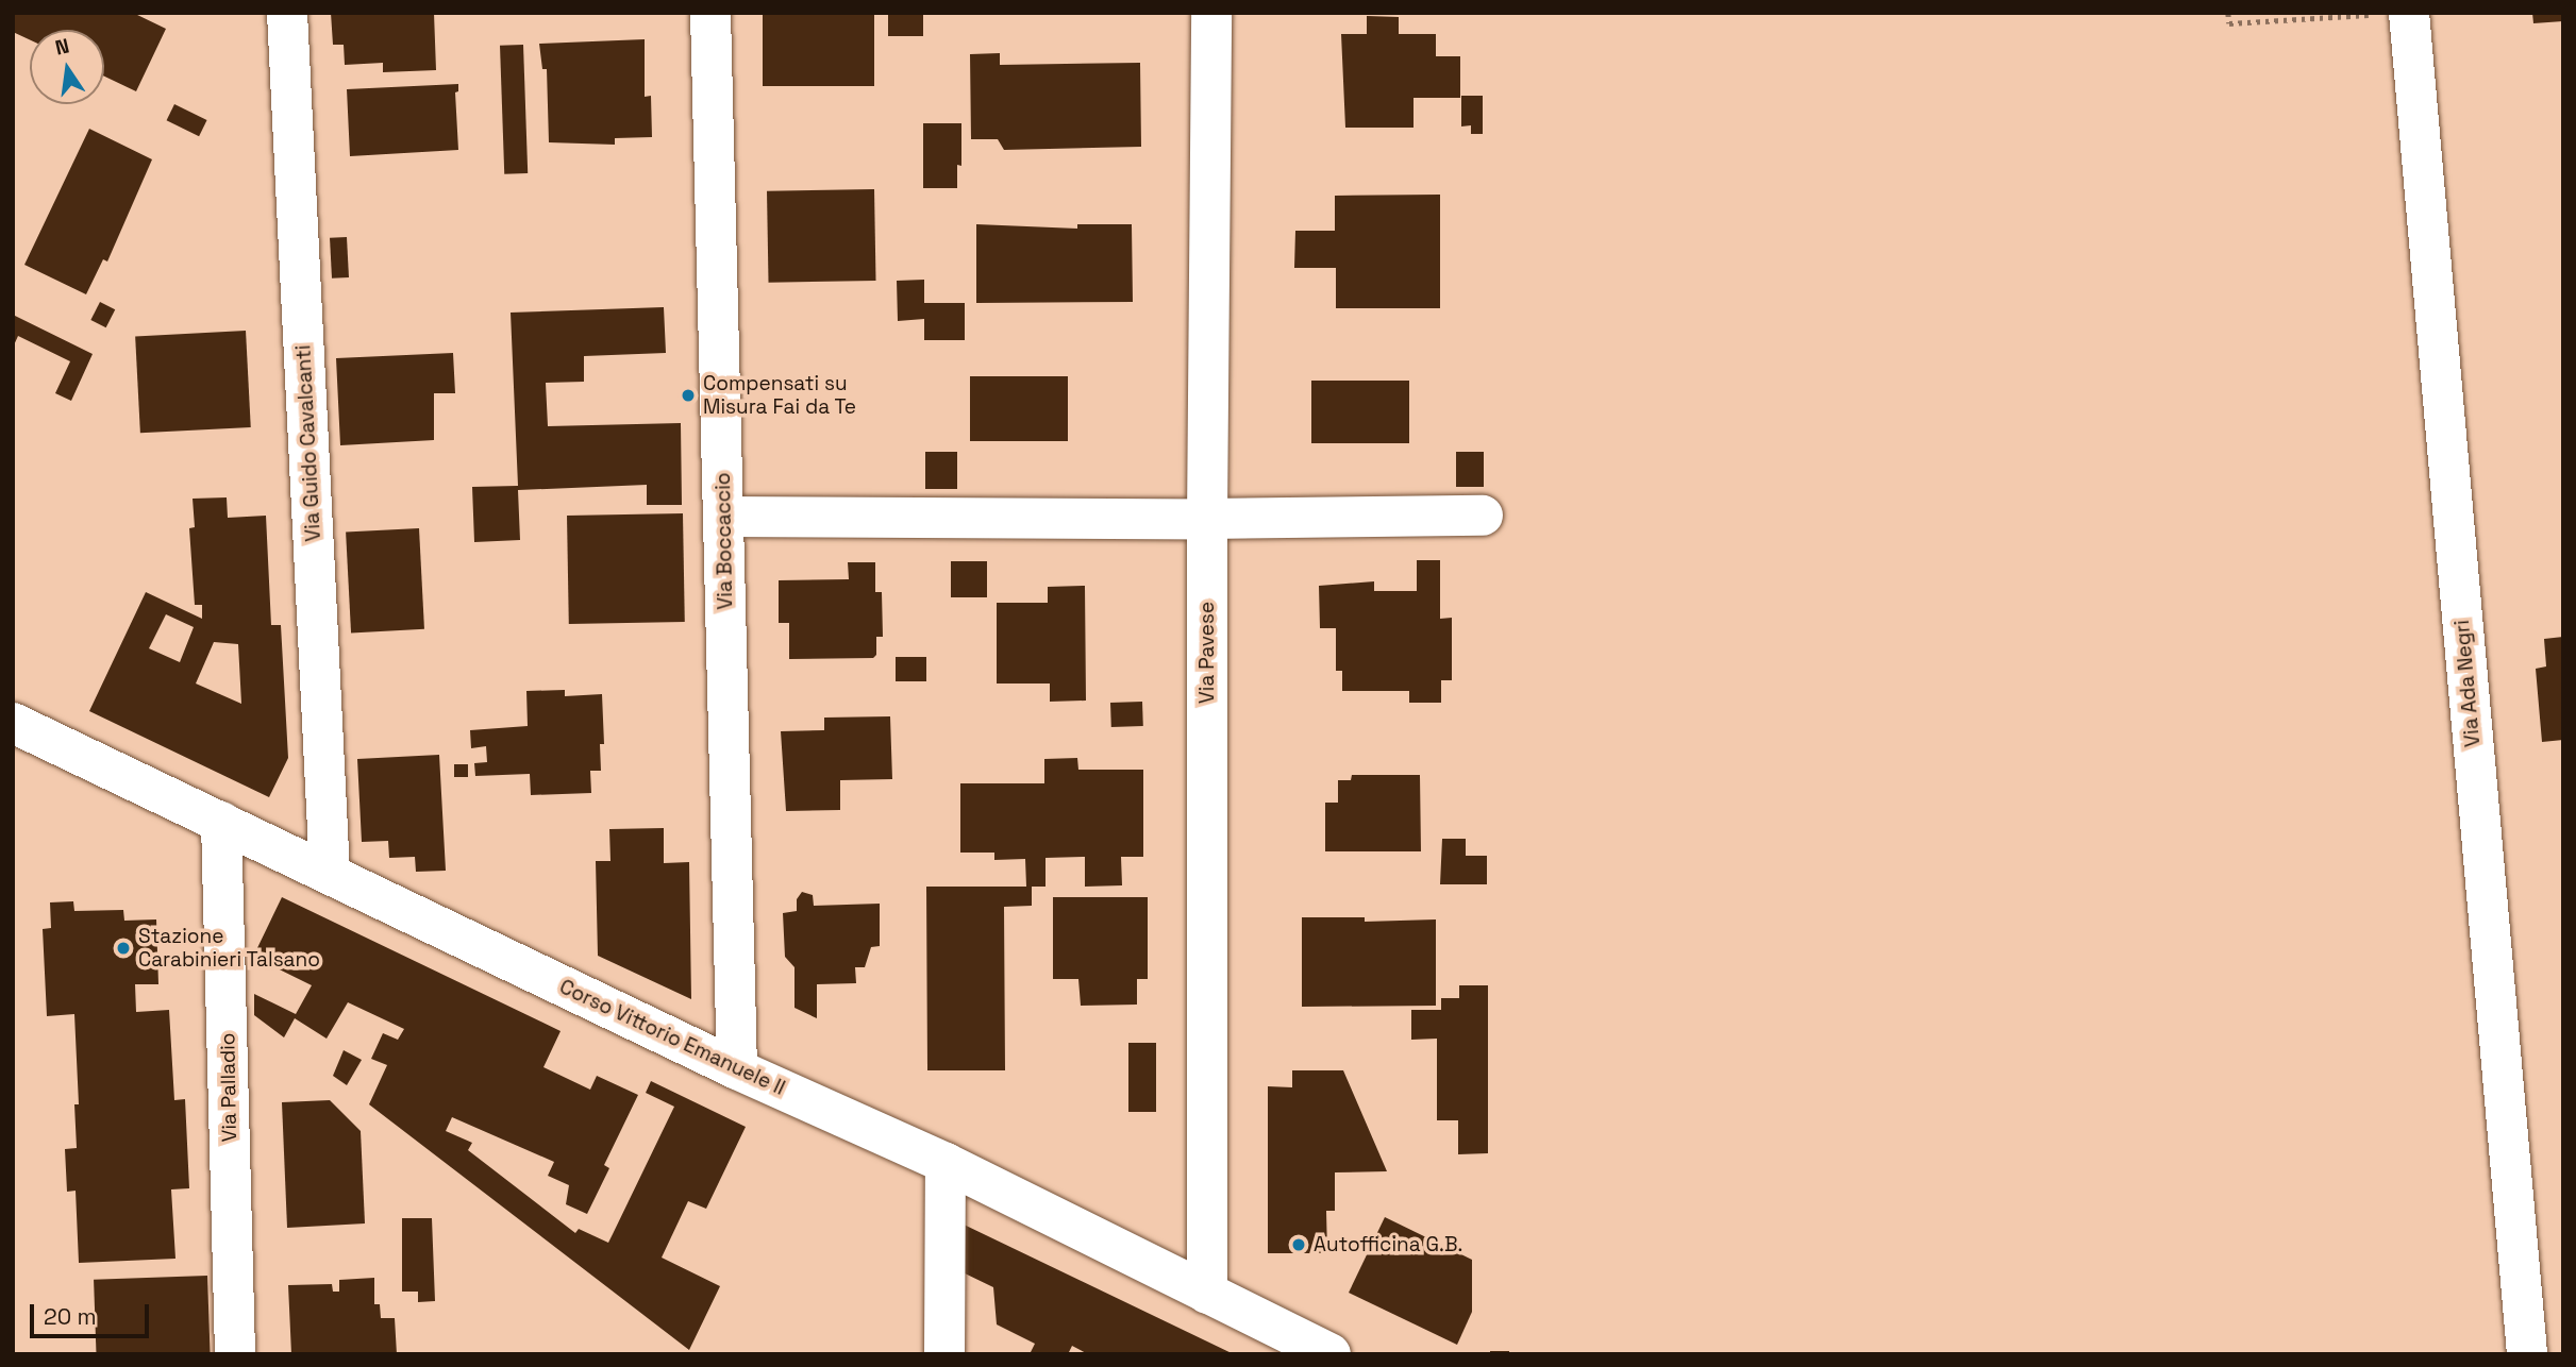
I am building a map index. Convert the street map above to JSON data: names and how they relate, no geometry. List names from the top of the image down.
{
  "streets": {
    "street": [
      "Via Guido Cavalcanti",
      "Via Boccaccio",
      "Via Pavese",
      "Via Ada Negri",
      "Corso Vittorio Emanuele II",
      "Via Palladio"
    ]
  },
  "crossings": [
    ["Via Guido Cavalcanti", "Corso Vittorio Emanuele II"],
    ["Via Boccaccio", "Corso Vittorio Emanuele II"],
    ["Via Pavese", "Corso Vittorio Emanuele II"],
    ["Corso Vittorio Emanuele II", "Via Palladio"]
  ],
  "places": ["Compensati su Misura Fai da Te", "Stazione Carabinieri Talsano", "Autofficina G.B."],
  "scale_bar": "20 m",
  "north": "top"
}
